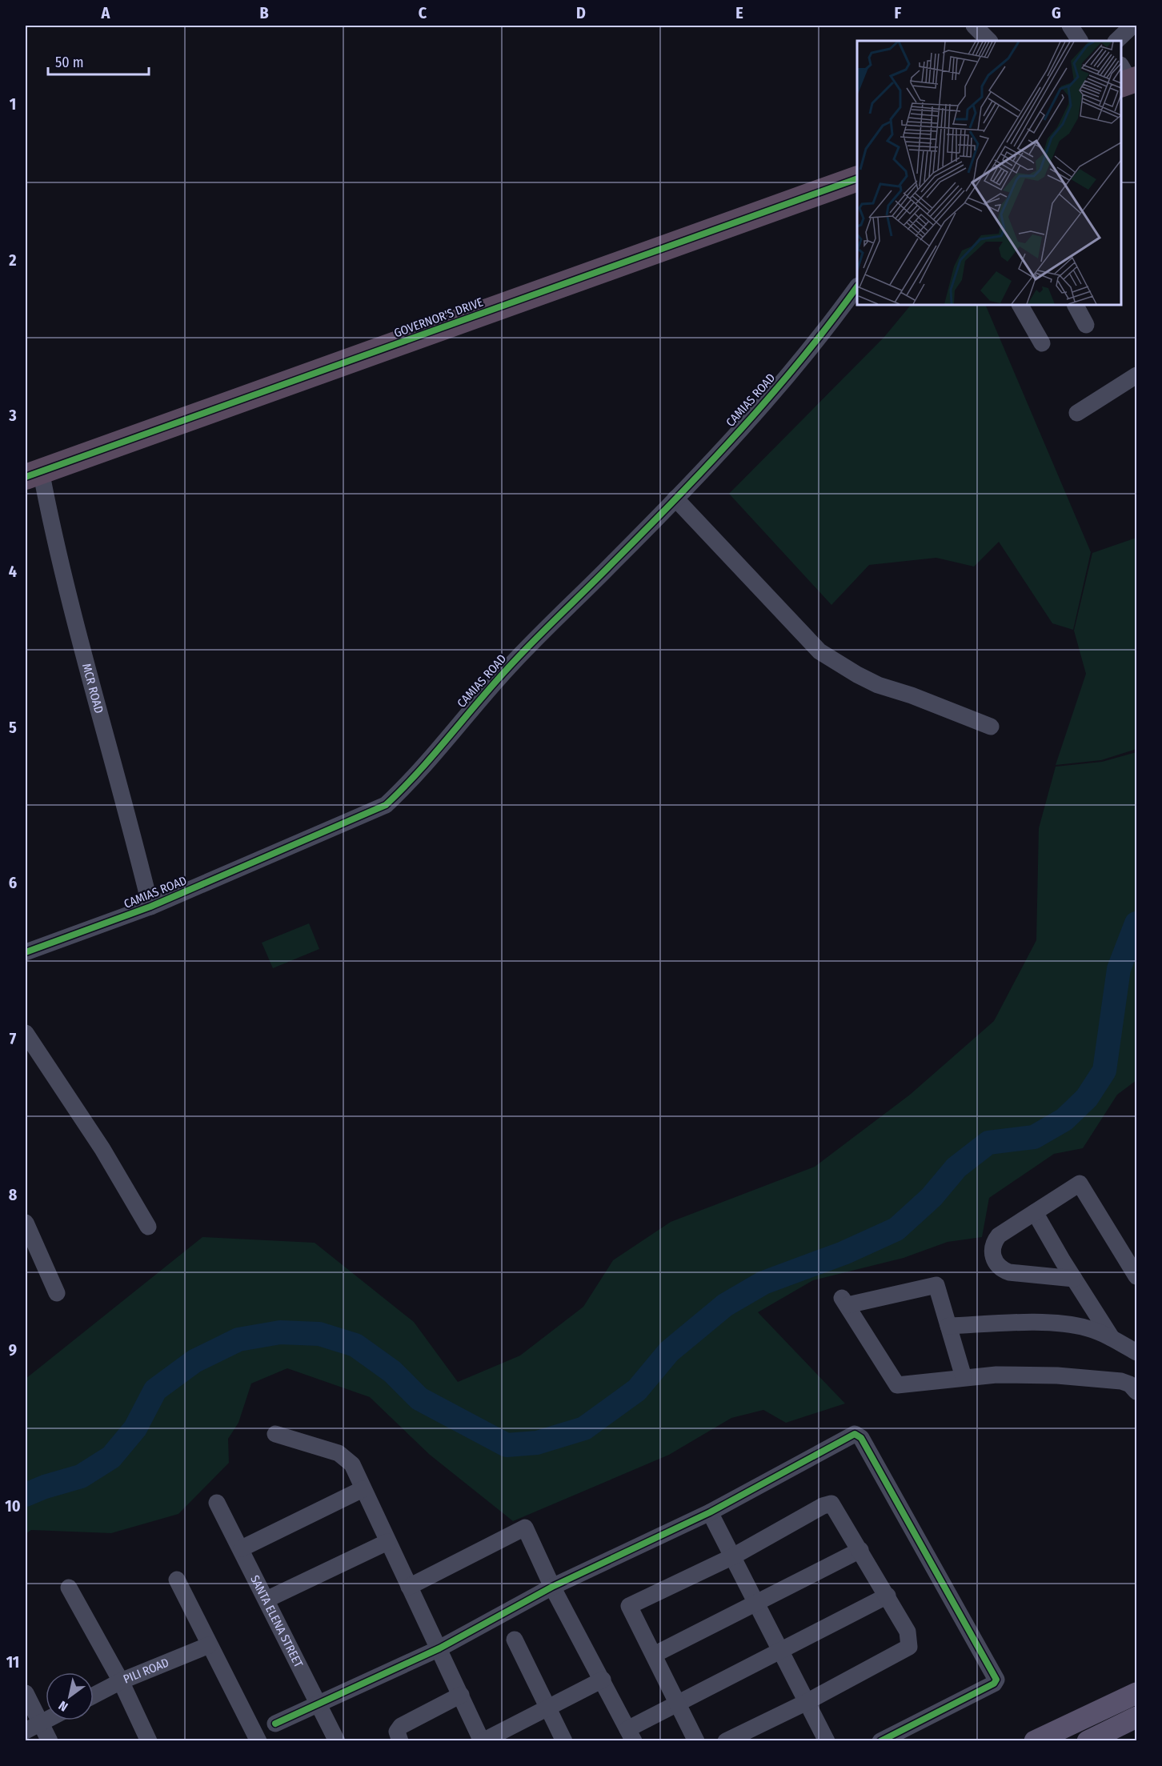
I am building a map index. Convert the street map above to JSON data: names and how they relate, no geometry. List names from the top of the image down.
{
  "streets": {
    "highway": ["GOVERNOR'S DRIVE"],
    "street": [
      "CAMIAS ROAD",
      "MCR ROAD",
      "SANTA ELENA STREET",
      "PILI ROAD"
    ]
  },
  "crossings": [
    ["GOVERNOR'S DRIVE", "MCR ROAD"],
    ["CAMIAS ROAD", "MCR ROAD"]
  ],
  "scale_bar": "50 m",
  "north": "bottom left",
  "grid": {
    "columns": [
      "A",
      "B",
      "C",
      "D",
      "E",
      "F",
      "G"
    ],
    "rows": [
      "1",
      "2",
      "3",
      "4",
      "5",
      "6",
      "7",
      "8",
      "9",
      "10",
      "11"
    ]
  }
}
